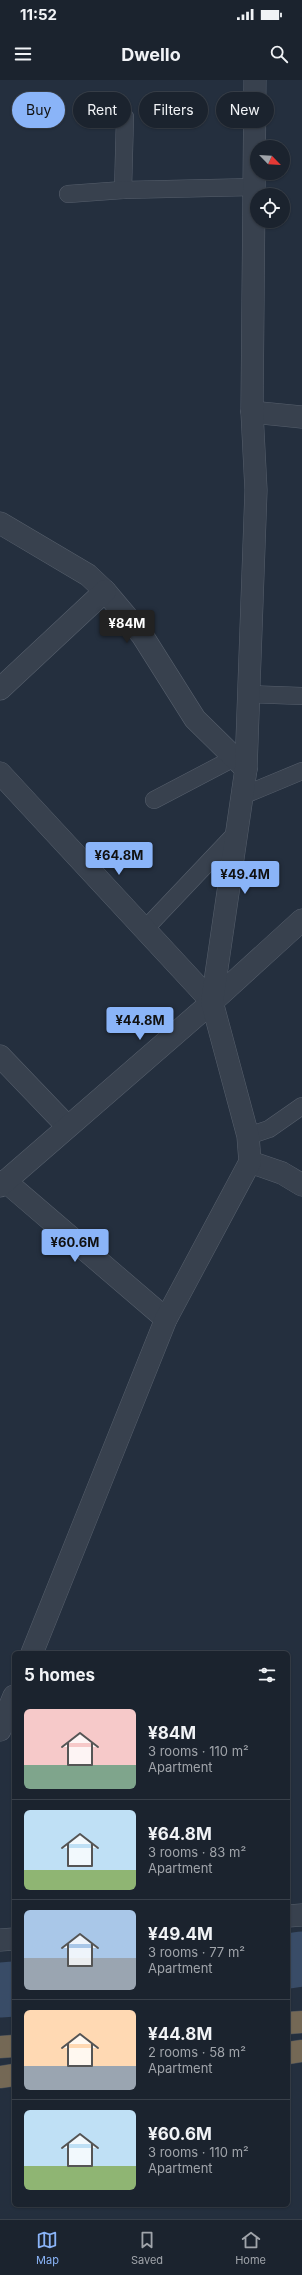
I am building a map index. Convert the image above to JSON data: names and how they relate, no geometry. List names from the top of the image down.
{
  "north": "bottom right",
  "page": {
    "status": "11:52",
    "header": "Dwello",
    "chip": [
      "Buy",
      "Rent",
      "Filters",
      "New"
    ],
    "price": [
      "¥84M",
      "¥64.8M",
      "¥49.4M",
      "¥44.8M",
      "¥60.6M"
    ],
    "heading": "5 homes",
    "list": [
      {
        "name": "¥84M",
        "note": "3 rooms · 110 m² · Apartment"
      },
      {
        "name": "¥64.8M",
        "note": "3 rooms · 83 m² · Apartment"
      },
      {
        "name": "¥49.4M",
        "note": "3 rooms · 77 m² · Apartment"
      },
      {
        "name": "¥44.8M",
        "note": "2 rooms · 58 m² · Apartment"
      },
      {
        "name": "¥60.6M",
        "note": "3 rooms · 110 m² · Apartment"
      }
    ],
    "tabs": ["Map", "Saved", "Home"]
  }
}
